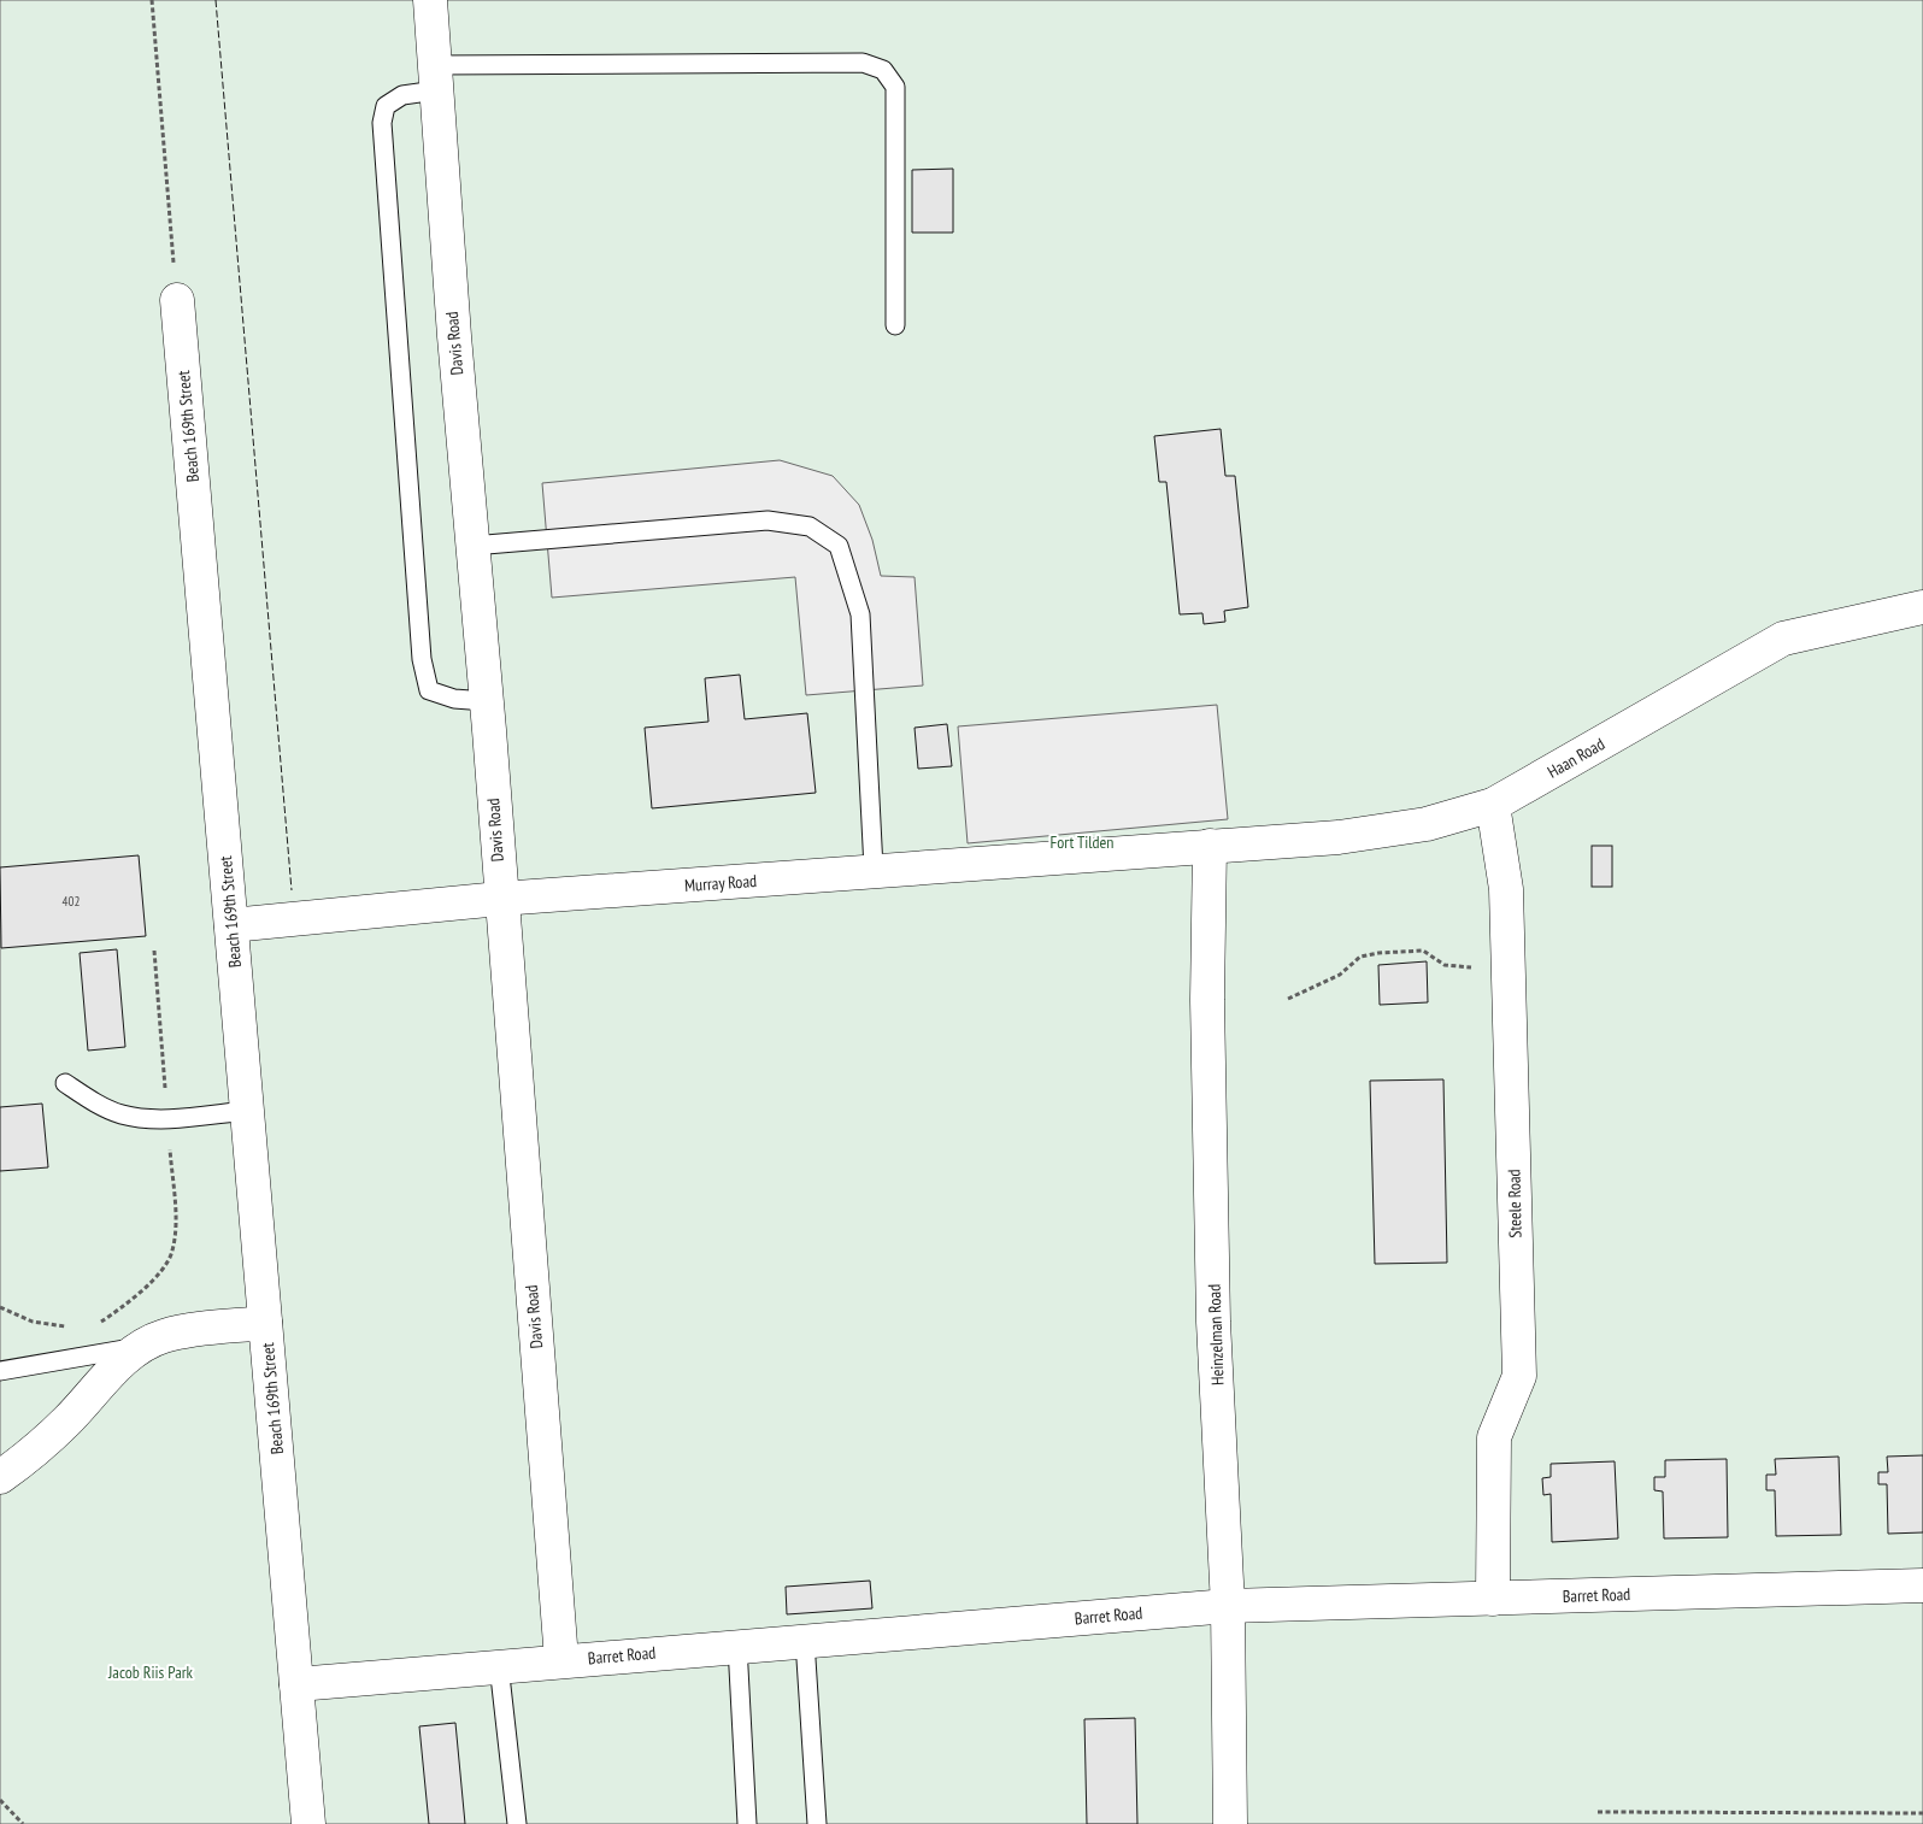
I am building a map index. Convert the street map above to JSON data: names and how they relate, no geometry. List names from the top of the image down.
{
  "streets": {
    "street": [
      "Davis Road",
      "Beach 169th Street",
      "Haan Road",
      "Murray Road",
      "Steele Road",
      "Heinzelman Road",
      "Barret Road"
    ]
  },
  "crossings": [
    ["Davis Road", "Murray Road"],
    ["Davis Road", "Barret Road"],
    ["Beach 169th Street", "Murray Road"],
    ["Beach 169th Street", "Barret Road"],
    ["Haan Road", "Murray Road"],
    ["Haan Road", "Steele Road"],
    ["Haan Road", "Heinzelman Road"],
    ["Murray Road", "Heinzelman Road"],
    ["Steele Road", "Barret Road"],
    ["Heinzelman Road", "Barret Road"]
  ],
  "parks": ["Fort Tilden", "Jacob Riis Park"],
  "house_numbers": ["402"]
}
